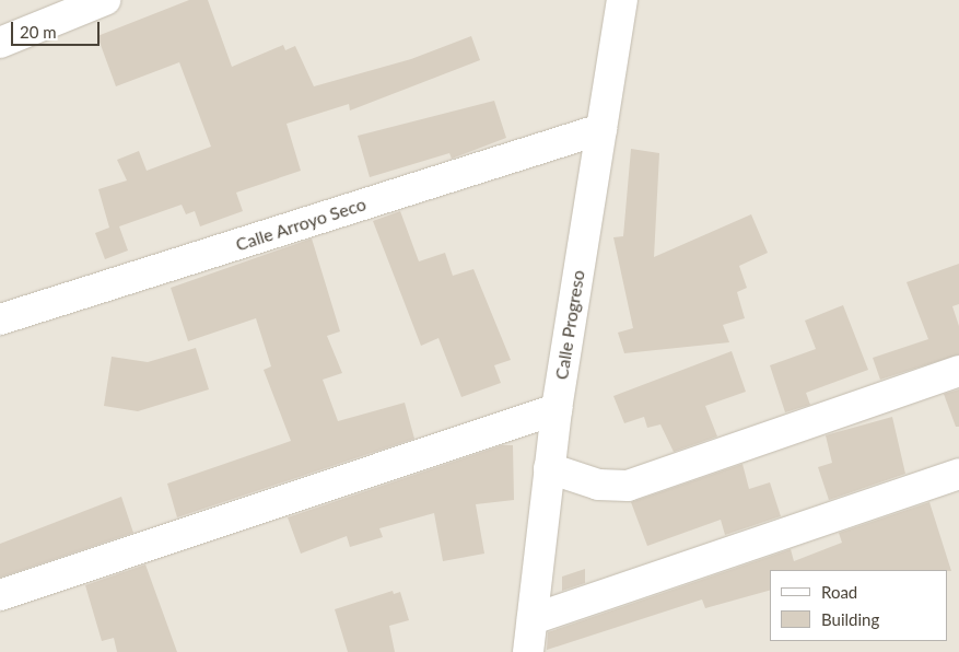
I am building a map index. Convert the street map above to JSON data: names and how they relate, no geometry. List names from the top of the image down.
{
  "streets": {
    "street": ["Calle Arroyo Seco", "Calle Progreso"]
  },
  "crossings": [
    ["Calle Arroyo Seco", "Calle Progreso"]
  ],
  "legend": ["Road", "Building"],
  "scale_bar": "20 m"
}
